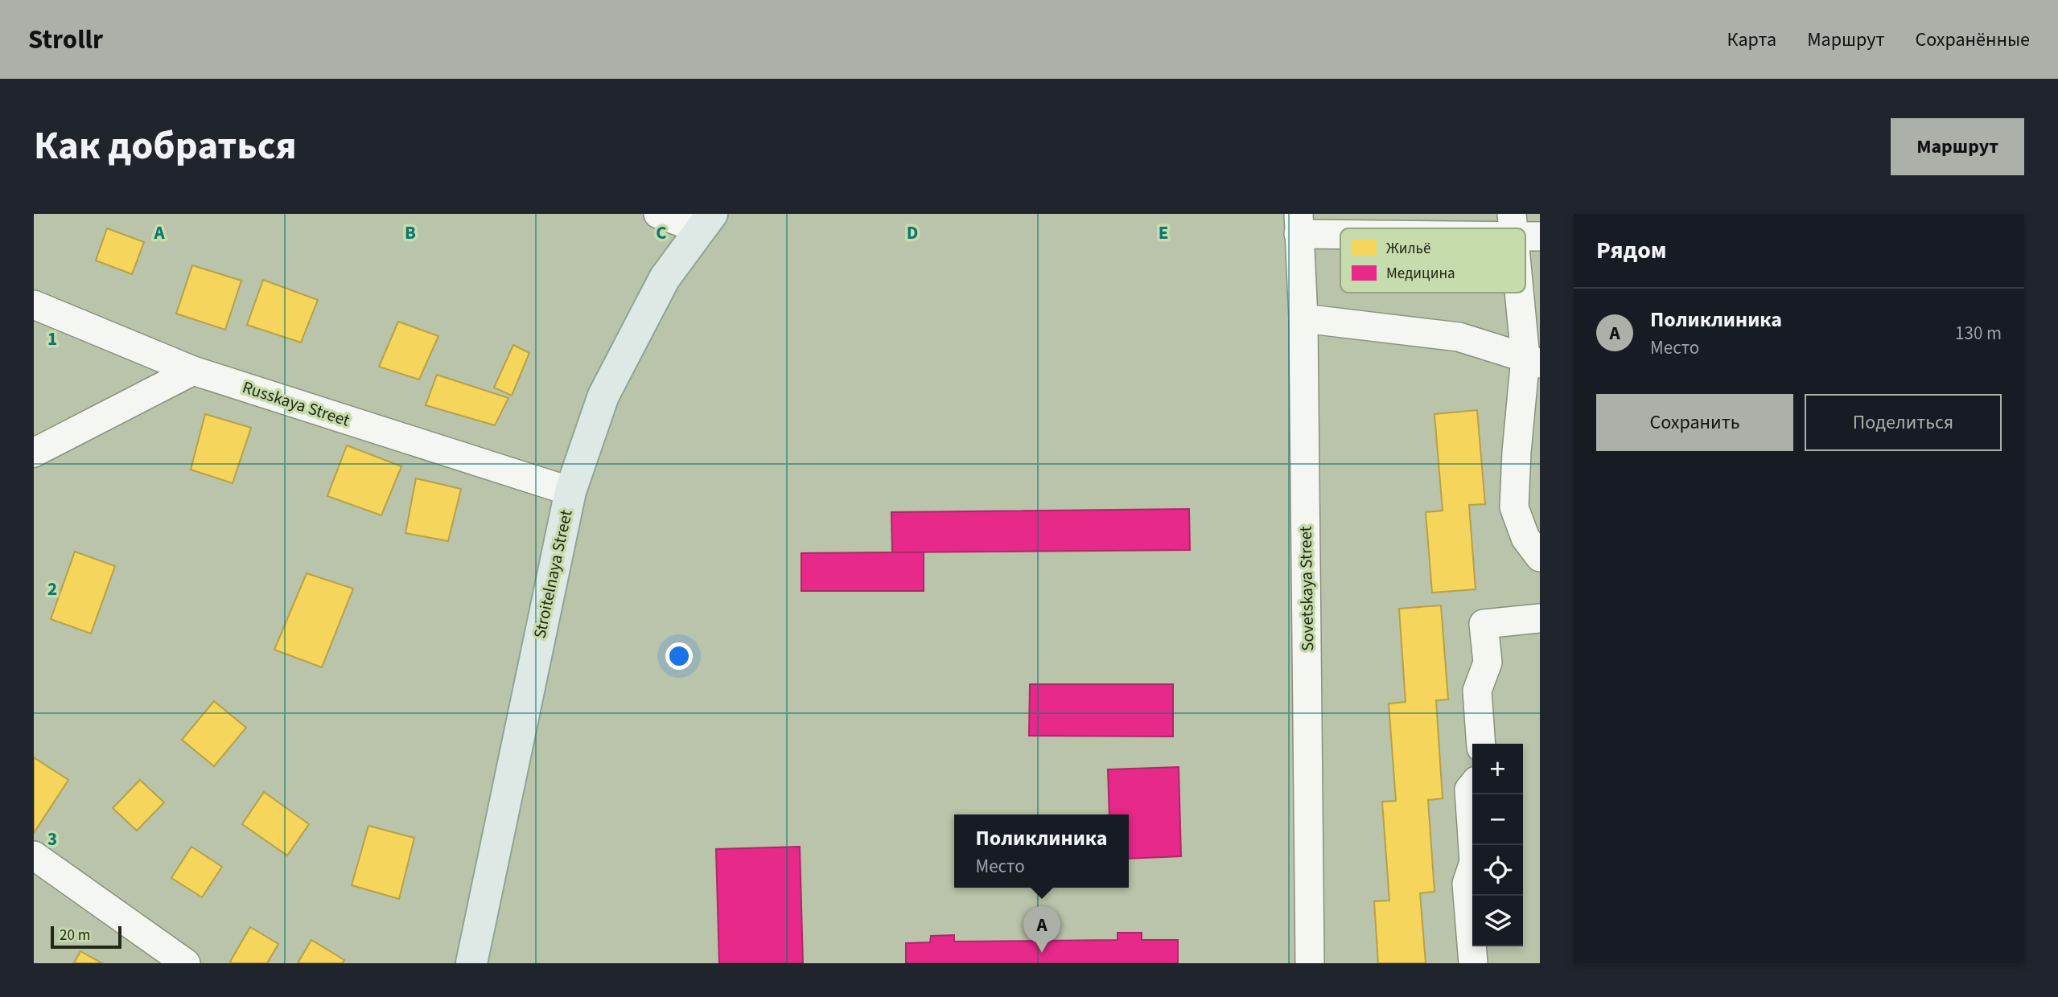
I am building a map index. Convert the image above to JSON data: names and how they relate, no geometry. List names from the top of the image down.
{
  "streets": {
    "main road": ["Stroitelnaya Street"],
    "street": ["Russkaya Street", "Sovetskaya Street"]
  },
  "crossings": [
    ["Russkaya Street", "Stroitelnaya Street"]
  ],
  "legend": ["Жильё", "Медицина"],
  "scale_bar": "20 m",
  "page": {
    "header": "Strollr",
    "nav": ["Карта", "Маршрут", "Сохранённые"],
    "title": "Как добраться",
    "buttons": [
      "Маршрут",
      ["Сохранить", "Поделиться"]
    ],
    "heading": "Рядом",
    "list": [
      {
        "mark": "A",
        "name": "Поликлиника",
        "note": "Место",
        "value": "130 m"
      }
    ],
    "map_buttons": ["+", "−"],
    "popup": ["Поликлиника", "Место"],
    "pins": "A",
    "scale": "20 m"
  },
  "grid": {
    "columns": [
      "A",
      "B",
      "C",
      "D",
      "E"
    ],
    "rows": ["1", "2", "3"]
  }
}
